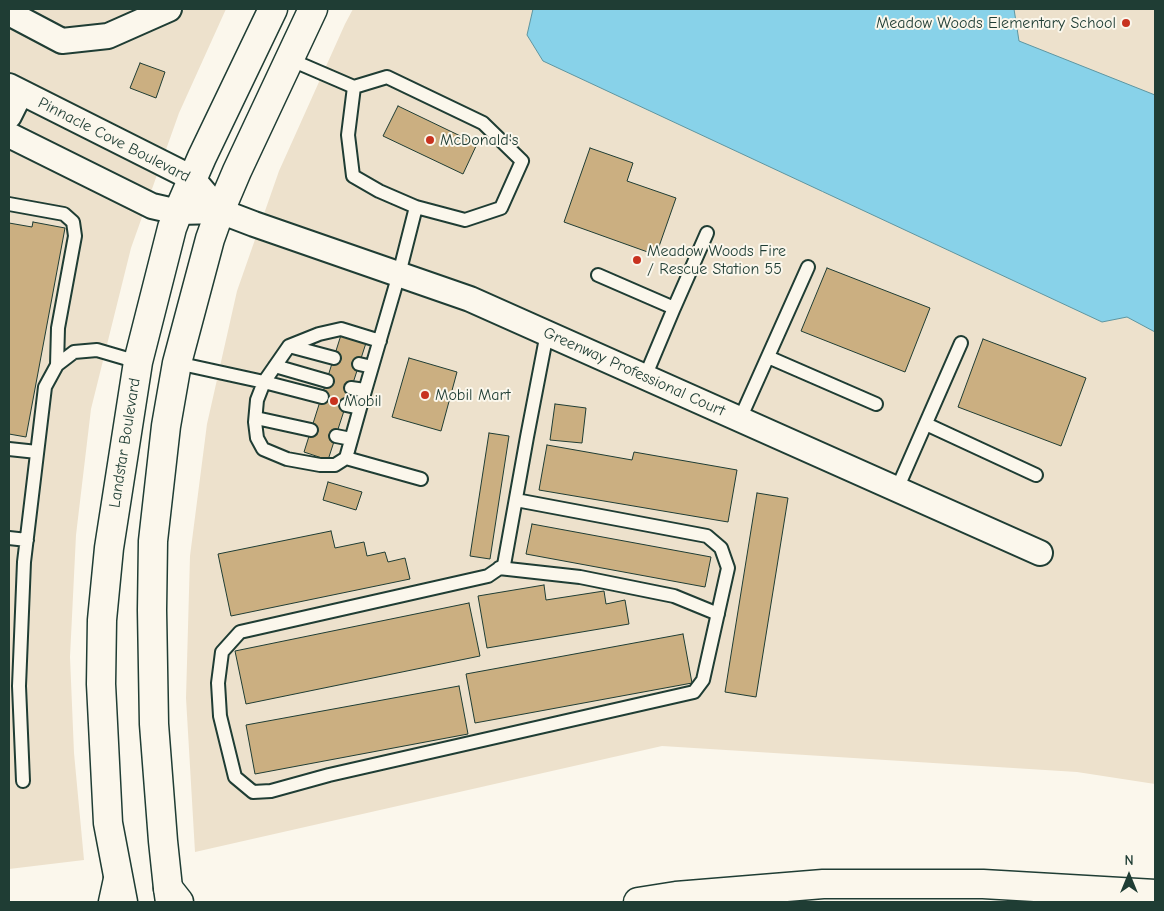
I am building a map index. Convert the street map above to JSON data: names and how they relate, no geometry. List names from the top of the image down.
{
  "streets": {
    "main road": ["Landstar Boulevard"],
    "street": ["Pinnacle Cove Boulevard", "Greenway Professional Court"]
  },
  "crossings": [
    ["Pinnacle Cove Boulevard", "Greenway Professional Court"],
    ["Pinnacle Cove Boulevard", "Landstar Boulevard"]
  ],
  "places": [
    "Meadow Woods Elementary School",
    "McDonald's",
    "Meadow Woods Fire / Rescue Station 55",
    "Mobil Mart",
    "Mobil"
  ],
  "north": "top"
}
